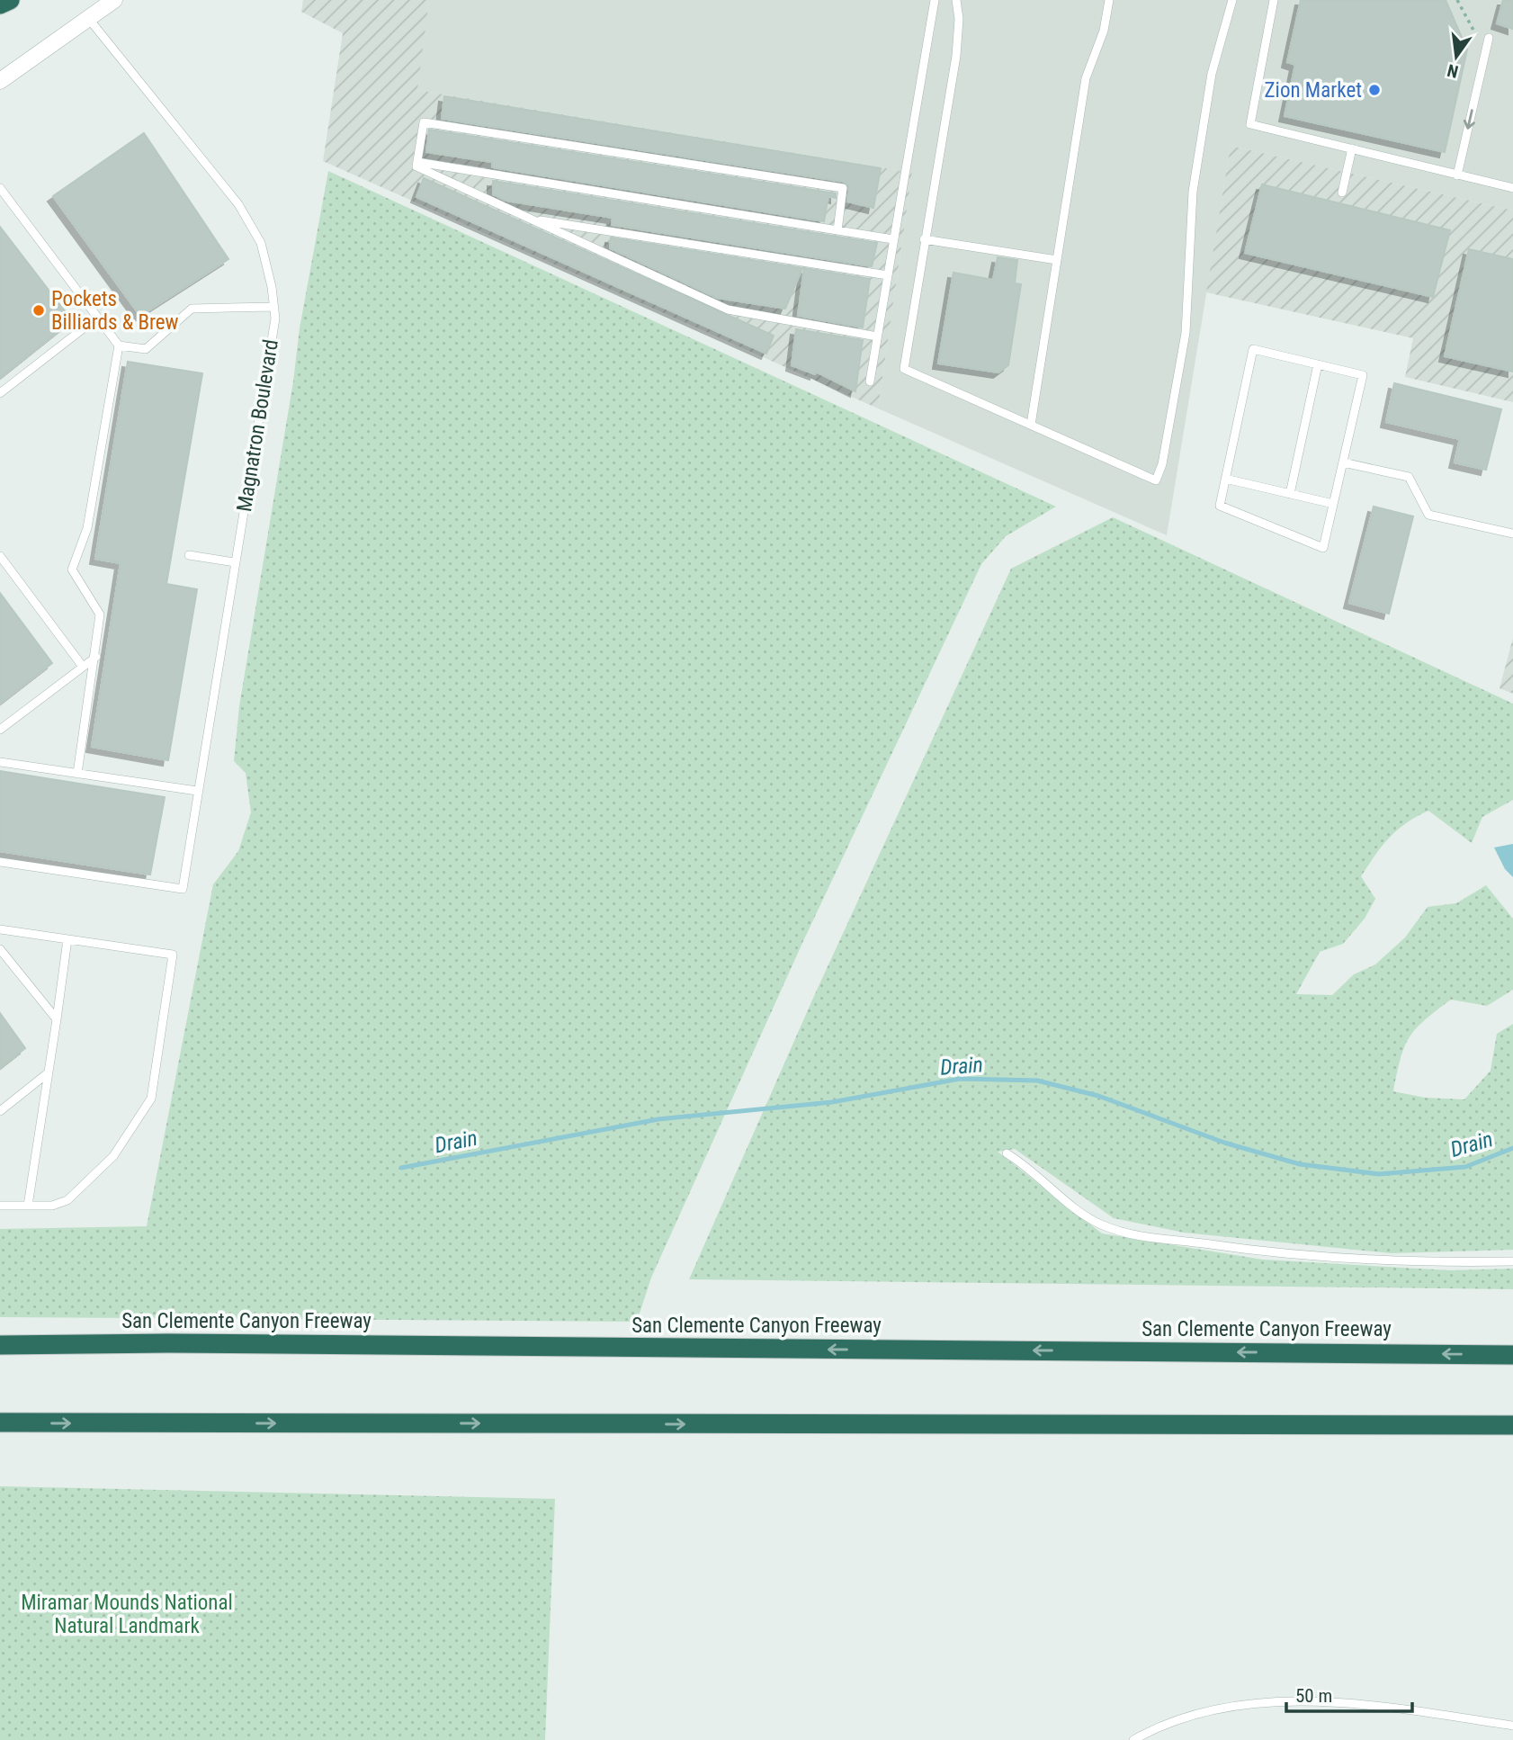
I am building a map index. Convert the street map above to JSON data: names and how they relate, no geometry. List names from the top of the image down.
{
  "streets": {
    "highway": ["San Clemente Canyon Freeway"],
    "lane": ["Magnatron Boulevard"]
  },
  "water": ["Drain"],
  "parks": ["Miramar Mounds National Natural Landmark"],
  "places": ["Zion Market", "Pockets Billiards & Brew"],
  "scale_bar": "50 m",
  "north": "bottom"
}
